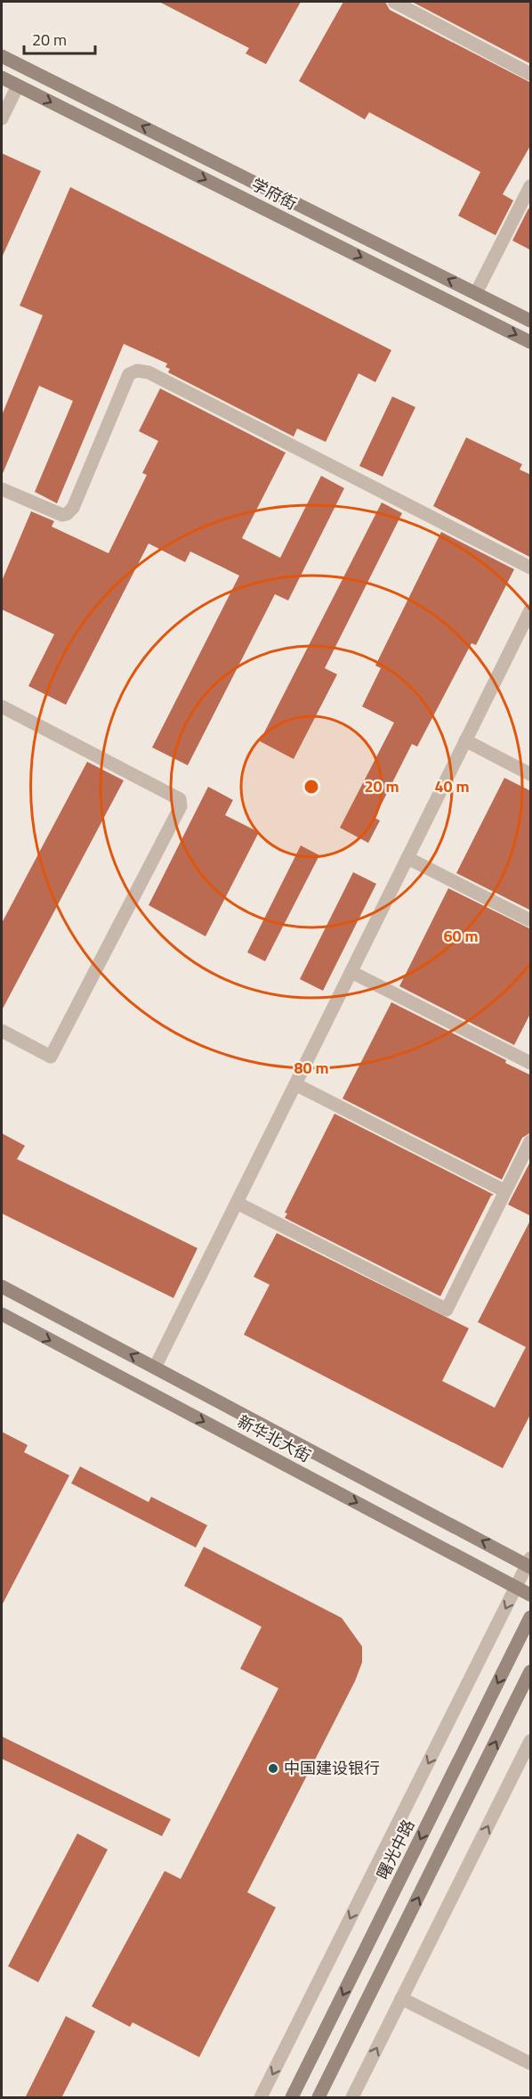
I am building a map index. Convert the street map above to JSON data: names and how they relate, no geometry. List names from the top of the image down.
{
  "streets": {
    "main road": ["学府街", "新华北大街", "曙光中路"]
  },
  "places": ["中国建设银行"],
  "scale_bar": "20 m",
  "rings": [
    "20 m",
    "40 m",
    "60 m",
    "80 m"
  ]
}
